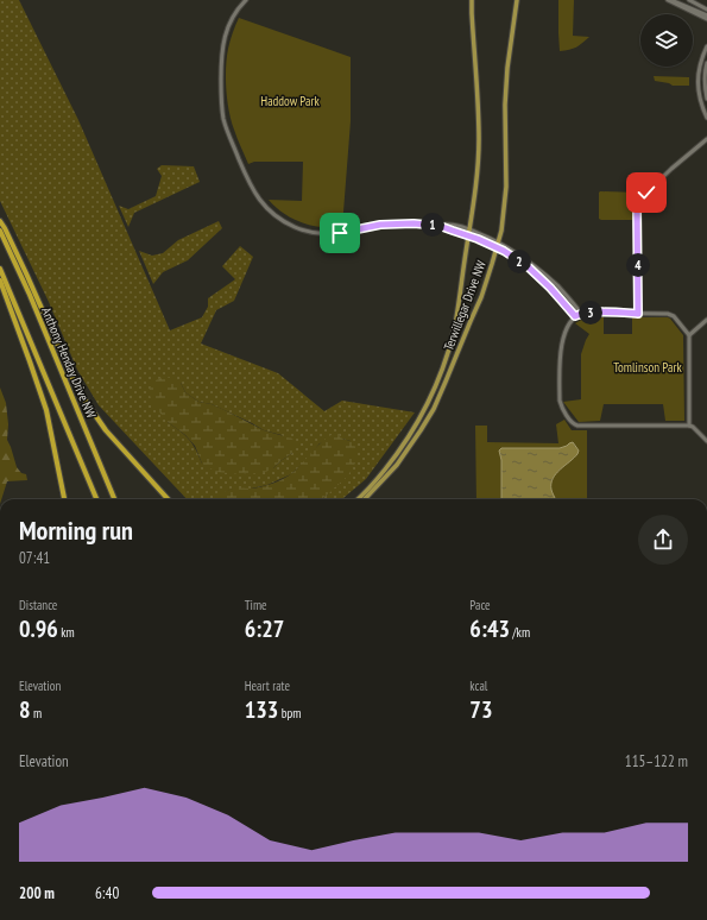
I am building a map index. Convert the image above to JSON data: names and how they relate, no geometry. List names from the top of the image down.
{
  "streets": {
    "highway": ["Anthony Henday Drive NW"],
    "main road": ["Terwillegar Drive NW"]
  },
  "parks": ["Haddow Park", "Tomlinson Park"],
  "page": {
    "pins": [
      "1",
      "2",
      "4",
      "3"
    ],
    "heading": ["Morning run", "07:41"],
    "stats": [
      ["Distance", "0.96 km"],
      ["Time", "6:27"],
      ["Pace", "6:43 /km"],
      ["Elevation", "8 m"],
      ["Heart rate", "133 bpm"],
      ["kcal", "73"]
    ],
    "chart": ["Elevation", "115–122 m"],
    "list": [
      {
        "name": "200 m",
        "note": "6:40"
      }
    ]
  }
}
